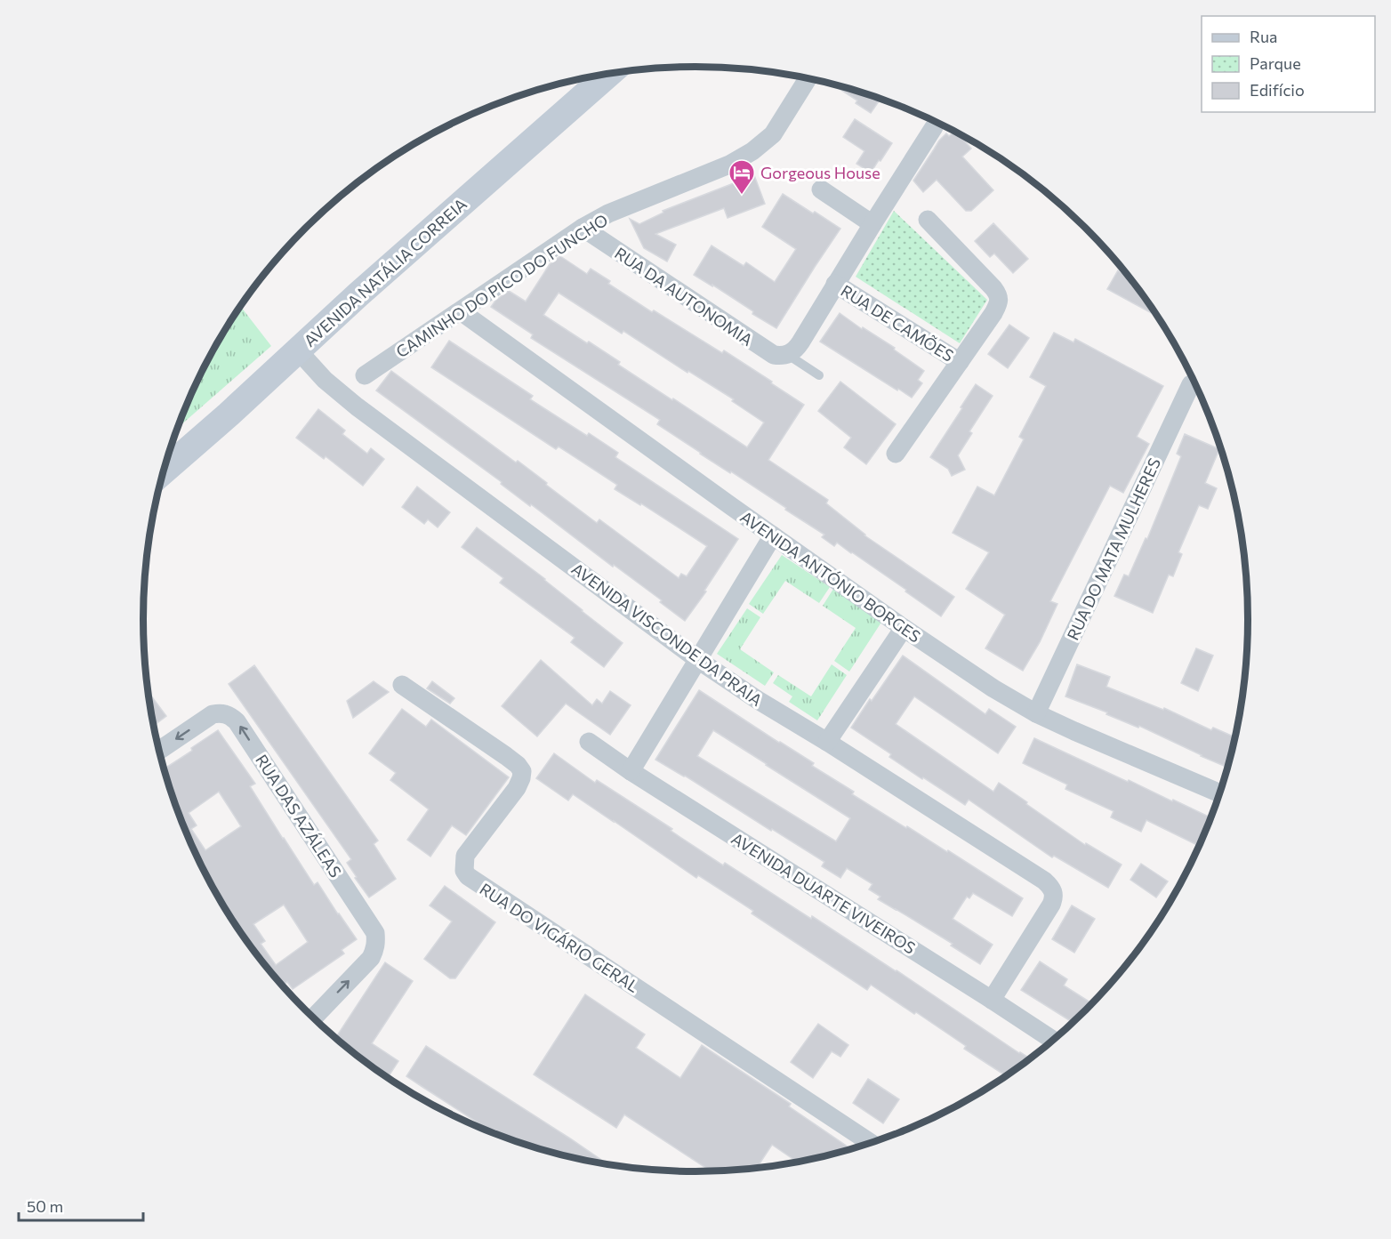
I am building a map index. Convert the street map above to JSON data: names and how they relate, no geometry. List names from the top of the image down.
{
  "streets": {
    "street": [
      "AVENIDA NATÁLIA CORREIA",
      "CAMINHO DO PICO DO FUNCHO",
      "RUA DA AUTONOMIA",
      "RUA DE CAMÕES",
      "RUA DO MATA MULHERES",
      "AVENIDA ANTÓNIO BORGES",
      "AVENIDA VISCONDE DA PRAIA",
      "RUA DAS AZÁLEAS",
      "AVENIDA DUARTE VIVEIROS",
      "RUA DO VIGÁRIO GERAL"
    ]
  },
  "crossings": [
    ["AVENIDA NATÁLIA CORREIA", "AVENIDA VISCONDE DA PRAIA"],
    ["CAMINHO DO PICO DO FUNCHO", "RUA DA AUTONOMIA"],
    ["CAMINHO DO PICO DO FUNCHO", "AVENIDA ANTÓNIO BORGES"],
    ["RUA DO MATA MULHERES", "AVENIDA ANTÓNIO BORGES"],
    ["AVENIDA VISCONDE DA PRAIA", "AVENIDA DUARTE VIVEIROS"]
  ],
  "places": {
    "hotel": ["Gorgeous House"]
  },
  "legend": ["Rua", "Parque", "Edifício"],
  "scale_bar": "50 m"
}
